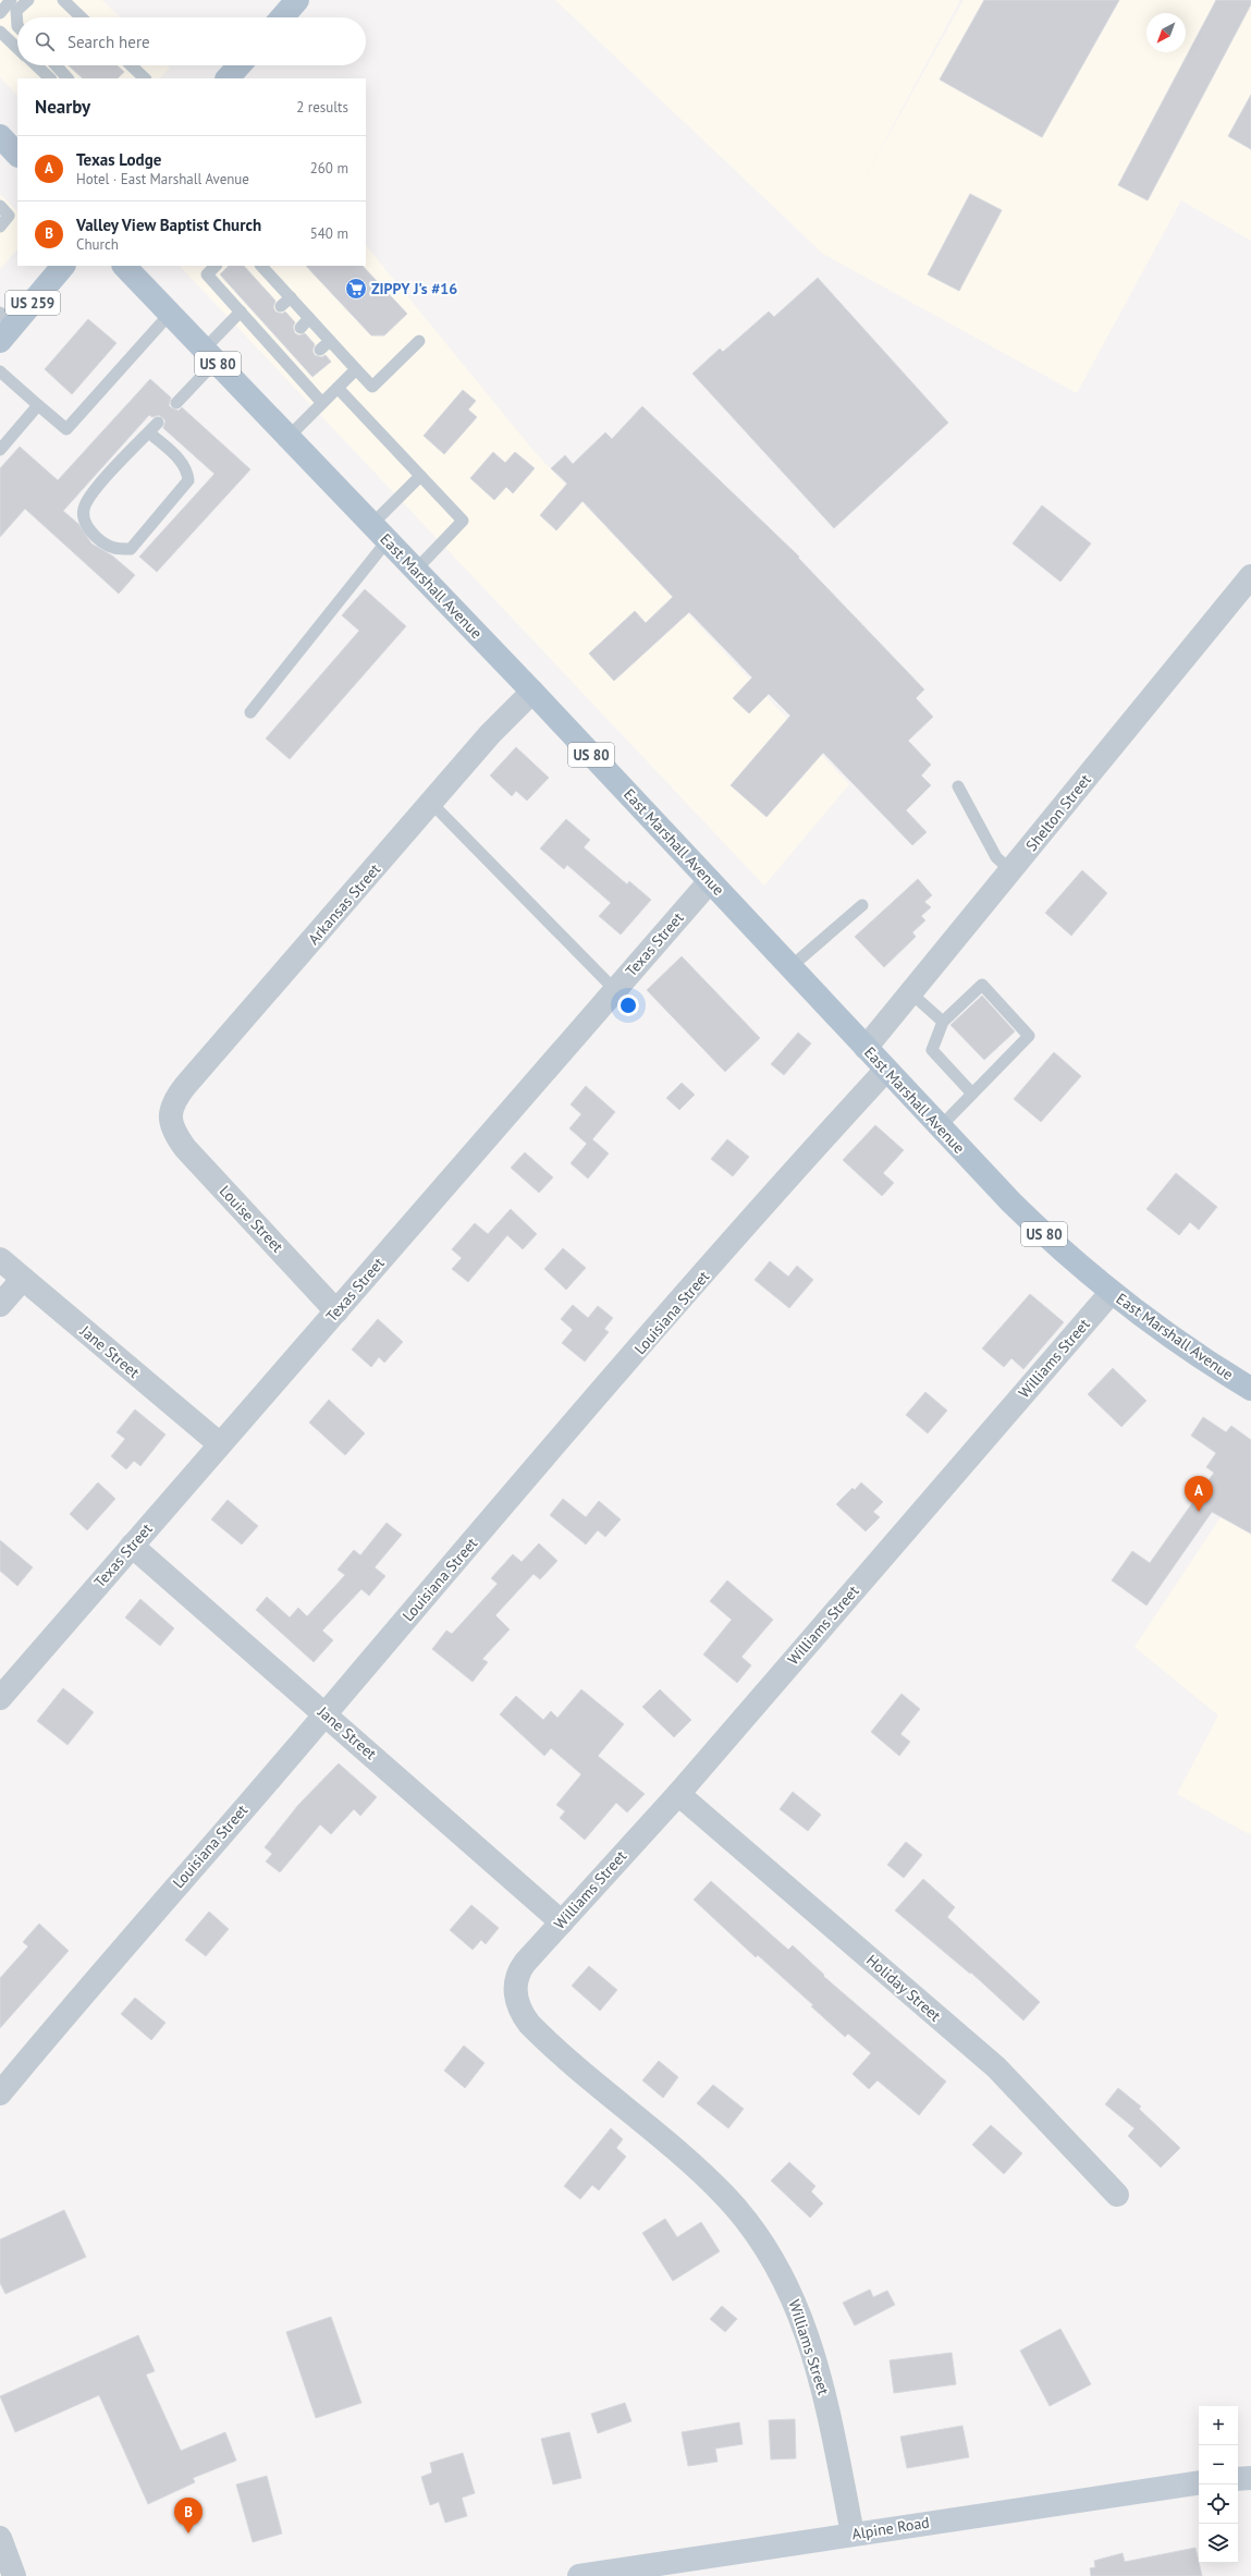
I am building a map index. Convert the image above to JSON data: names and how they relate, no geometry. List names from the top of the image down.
{
  "streets": {
    "main road": [
      "US 259",
      "US 80",
      "East Marshall Avenue",
      "Alpine Road"
    ],
    "street": [
      "Shelton Street",
      "Arkansas Street",
      "Texas Street",
      "Louise Street",
      "Louisiana Street",
      "Jane Street",
      "Williams Street",
      "Holiday Street"
    ]
  },
  "crossings": [
    ["East Marshall Avenue", "Shelton Street"],
    ["East Marshall Avenue", "Arkansas Street"],
    ["East Marshall Avenue", "Texas Street"],
    ["East Marshall Avenue", "Louisiana Street"],
    ["East Marshall Avenue", "Williams Street"],
    ["Arkansas Street", "Louise Street"],
    ["Texas Street", "Louise Street"],
    ["Texas Street", "Jane Street"],
    ["Louisiana Street", "Jane Street"],
    ["Jane Street", "Williams Street"],
    ["Williams Street", "Holiday Street"],
    ["Williams Street", "Alpine Road"]
  ],
  "places": {
    "supermarket": ["ZIPPY J's #16"]
  },
  "north": "bottom left",
  "page": {
    "search": "Search here",
    "heading": ["Nearby", "2 results"],
    "list": [
      {
        "mark": "A",
        "name": "Texas Lodge",
        "note": "Hotel · East Marshall Avenue",
        "value": "260 m"
      },
      {
        "mark": "B",
        "name": "Valley View Baptist Church",
        "note": "Church",
        "value": "540 m"
      }
    ],
    "pins": ["A", "B"],
    "map_buttons": ["+", "−"]
  }
}
